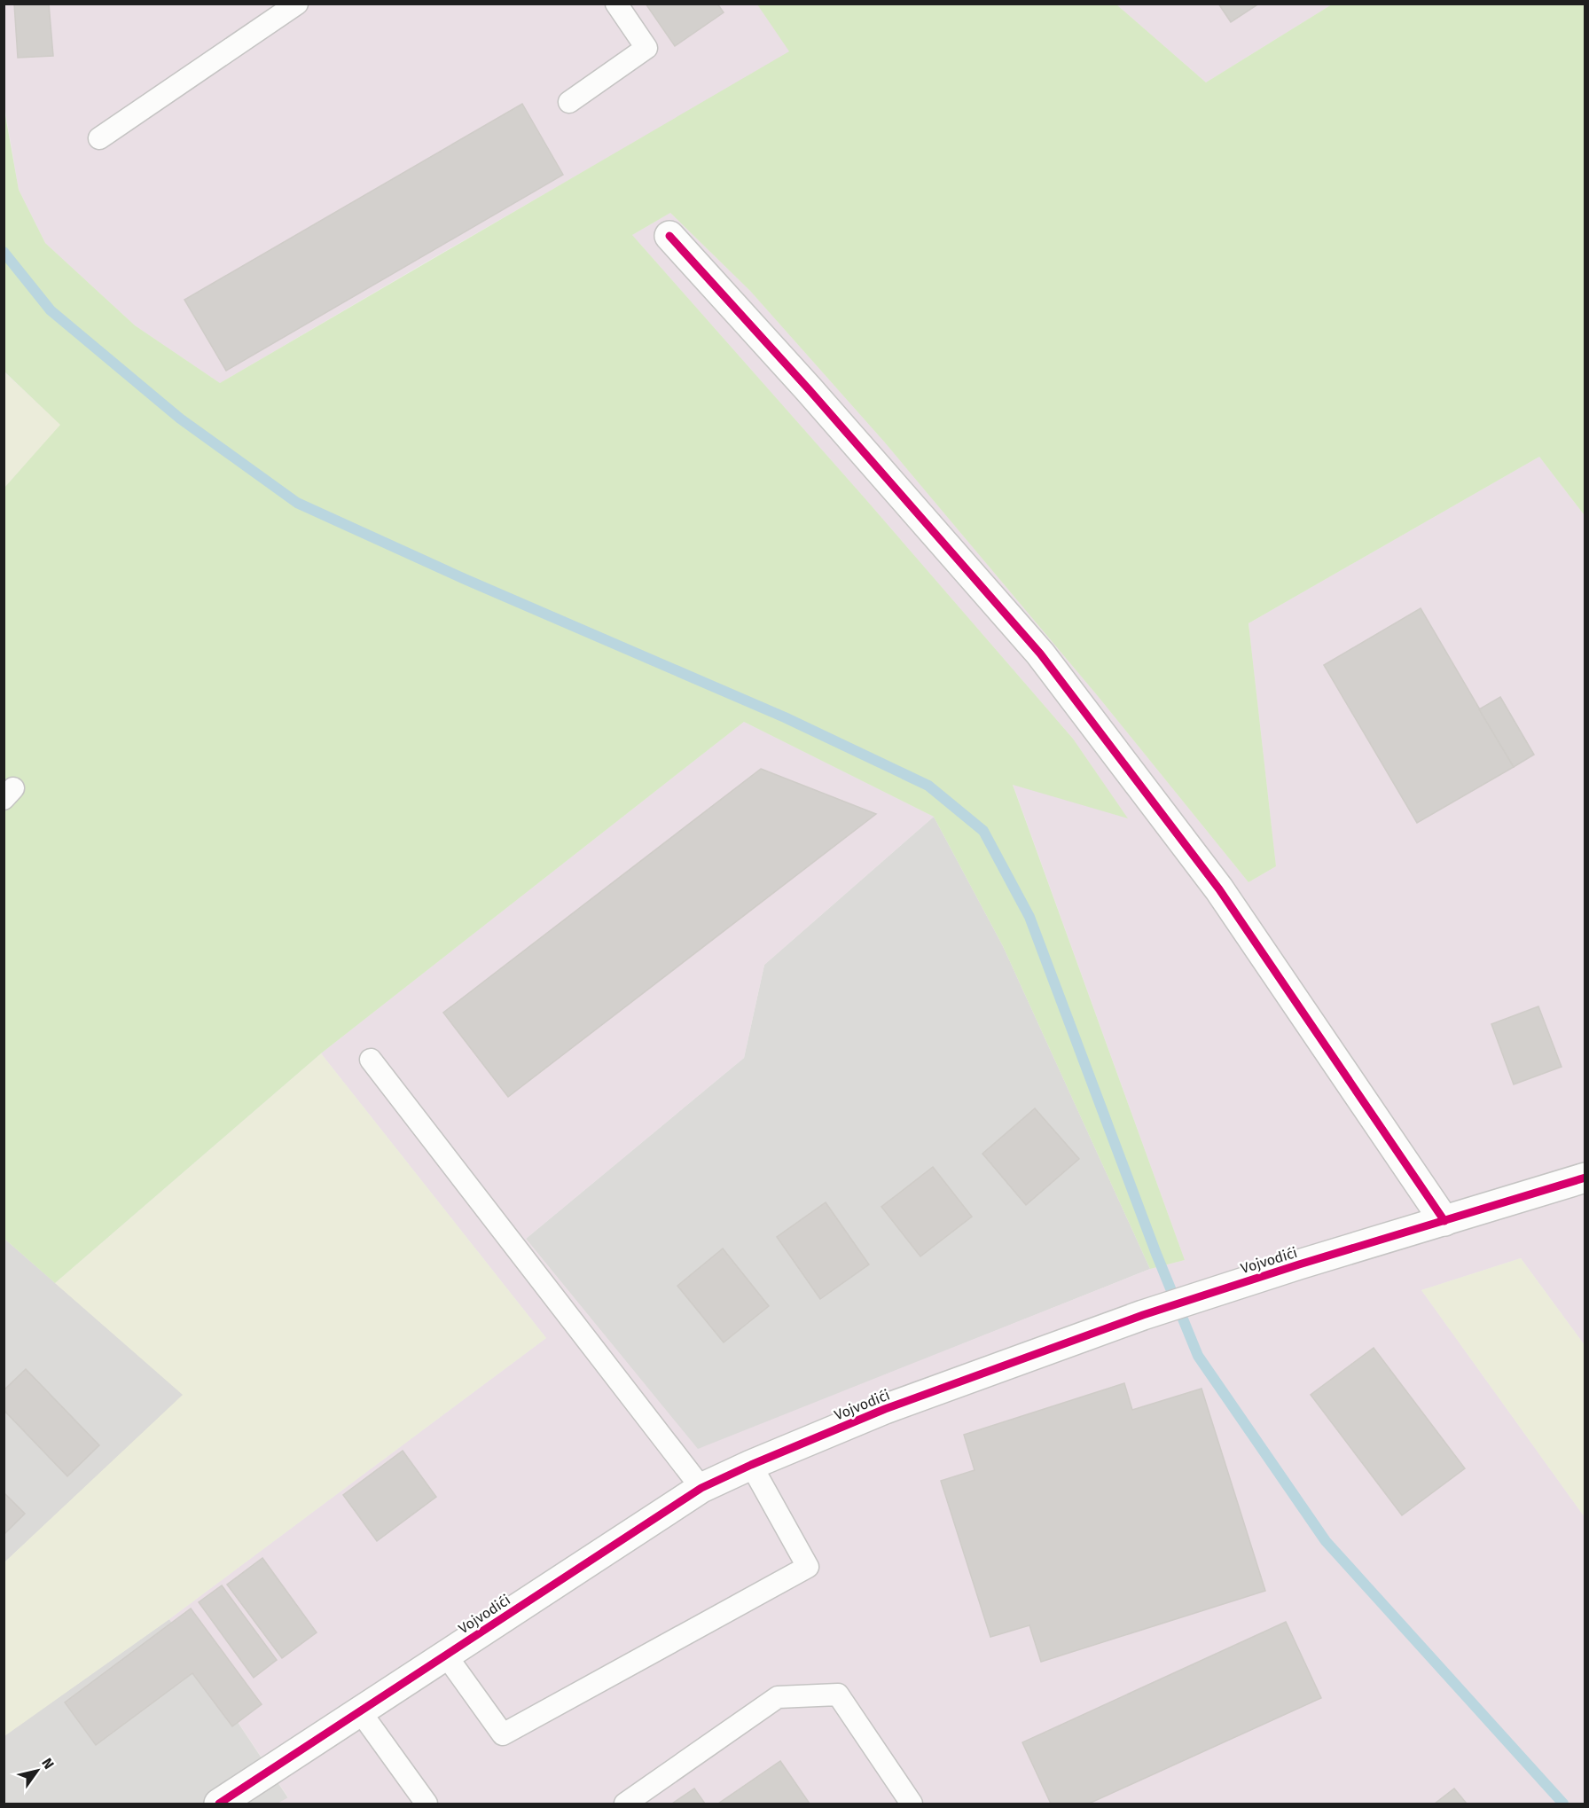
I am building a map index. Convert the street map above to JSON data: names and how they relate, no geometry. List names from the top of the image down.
{
  "streets": {
    "street": ["Vojvodići"]
  },
  "north": "top right"
}
